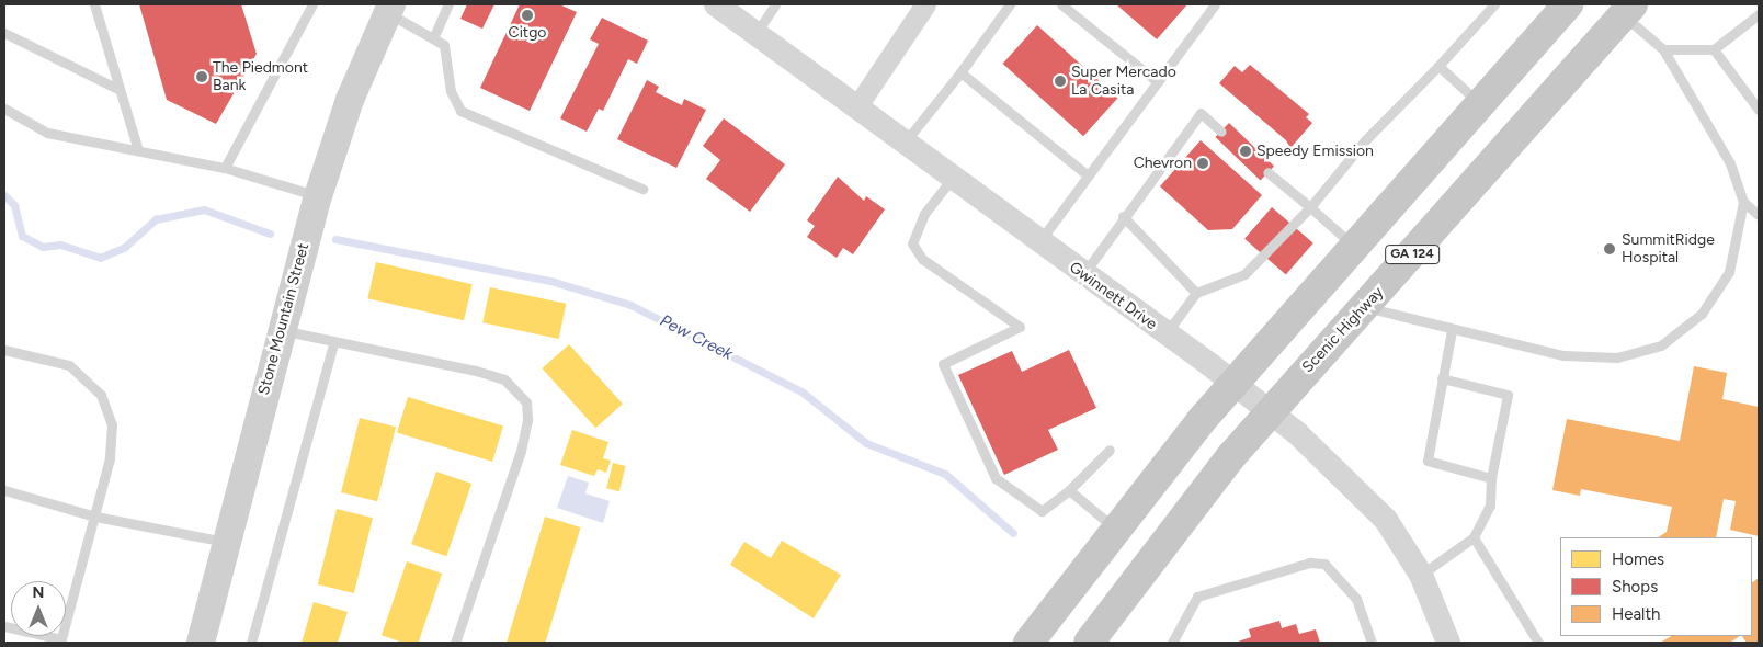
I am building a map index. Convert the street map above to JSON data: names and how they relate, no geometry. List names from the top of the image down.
{
  "streets": {
    "highway": ["GA 124", "Scenic Highway"],
    "main road": ["Stone Mountain Street"],
    "street": ["Gwinnett Drive"]
  },
  "crossings": [
    ["GA 124", "Gwinnett Drive"],
    ["Gwinnett Drive", "Scenic Highway"]
  ],
  "water": ["Pew Creek"],
  "places": [
    "Citgo",
    "The Piedmont Bank",
    "Super Mercado La Casita",
    "Speedy Emission",
    "Chevron",
    "SummitRidge Hospital"
  ],
  "legend": ["Homes", "Shops", "Health"],
  "north": "top"
}
